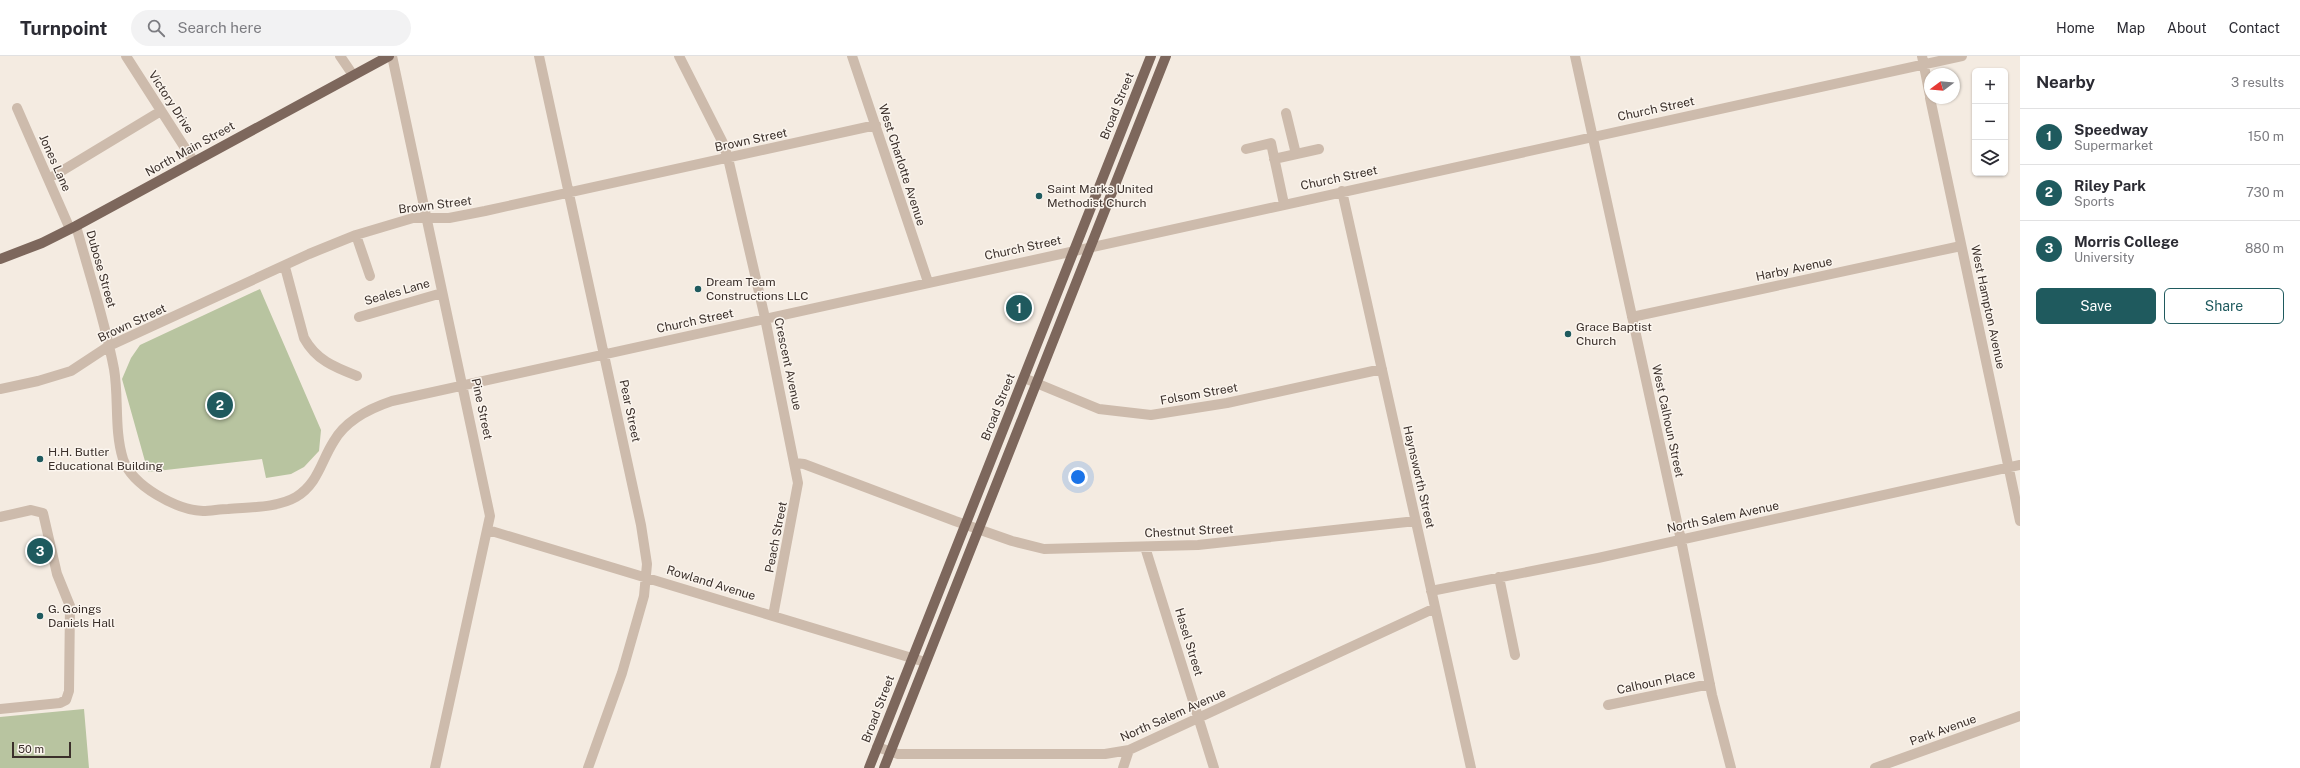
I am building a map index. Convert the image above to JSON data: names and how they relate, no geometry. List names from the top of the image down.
{
  "streets": {
    "main road": ["Broad Street", "North Main Street"],
    "street": [
      "Victory Drive",
      "Church Street",
      "Brown Street",
      "Jones Lane",
      "West Charlotte Avenue",
      "Dubose Street",
      "Harby Avenue",
      "Seales Lane",
      "West Hampton Avenue",
      "Crescent Avenue",
      "Folsom Street",
      "Pine Street",
      "Pear Street",
      "West Calhoun Street",
      "Haynsworth Street",
      "North Salem Avenue",
      "Chestnut Street",
      "Peach Street",
      "Rowland Avenue",
      "Hasel Street",
      "Calhoun Place",
      "Park Avenue"
    ]
  },
  "crossings": [
    ["Victory Drive", "North Main Street"],
    ["Broad Street", "Church Street"],
    ["Broad Street", "Folsom Street"],
    ["Broad Street", "North Salem Avenue"],
    ["Broad Street", "Chestnut Street"],
    ["Broad Street", "Rowland Avenue"],
    ["Church Street", "West Charlotte Avenue"],
    ["Church Street", "Dubose Street"],
    ["Church Street", "Crescent Avenue"],
    ["Church Street", "Pine Street"],
    ["Church Street", "Pear Street"],
    ["Church Street", "West Calhoun Street"],
    ["Church Street", "Haynsworth Street"],
    ["Brown Street", "West Charlotte Avenue"],
    ["Brown Street", "Dubose Street"],
    ["Brown Street", "Crescent Avenue"],
    ["Brown Street", "Pine Street"],
    ["Brown Street", "Pear Street"],
    ["North Main Street", "Jones Lane"],
    ["North Main Street", "Dubose Street"],
    ["North Main Street", "Pine Street"],
    ["Jones Lane", "Dubose Street"],
    ["Harby Avenue", "West Hampton Avenue"],
    ["Harby Avenue", "West Calhoun Street"],
    ["Seales Lane", "Pine Street"],
    ["West Hampton Avenue", "North Salem Avenue"],
    ["Crescent Avenue", "Peach Street"],
    ["Folsom Street", "Haynsworth Street"],
    ["Pine Street", "Rowland Avenue"],
    ["Pear Street", "Rowland Avenue"],
    ["West Calhoun Street", "North Salem Avenue"],
    ["West Calhoun Street", "Calhoun Place"],
    ["Haynsworth Street", "North Salem Avenue"],
    ["Haynsworth Street", "Chestnut Street"],
    ["North Salem Avenue", "Hasel Street"],
    ["Chestnut Street", "Hasel Street"],
    ["Peach Street", "Rowland Avenue"]
  ],
  "places": [
    "Saint Marks United Methodist Church",
    "Dream Team Constructions LLC",
    "Grace Baptist Church",
    "H.H. Butler Educational Building",
    "G. Goings Daniels Hall"
  ],
  "scale_bar": "50 m",
  "north": "left",
  "page": {
    "header": "Turnpoint",
    "search": "Search here",
    "nav": [
      "Home",
      "Map",
      "About",
      "Contact"
    ],
    "heading": ["Nearby", "3 results"],
    "map_buttons": ["+", "−"],
    "list": [
      {
        "mark": "1",
        "name": "Speedway",
        "note": "Supermarket",
        "value": "150 m"
      },
      {
        "mark": "2",
        "name": "Riley Park",
        "note": "Sports",
        "value": "730 m"
      },
      {
        "mark": "3",
        "name": "Morris College",
        "note": "University",
        "value": "880 m"
      }
    ],
    "buttons": ["Save", "Share"],
    "pins": ["1", "2", "3"],
    "scale": "50 m"
  }
}
